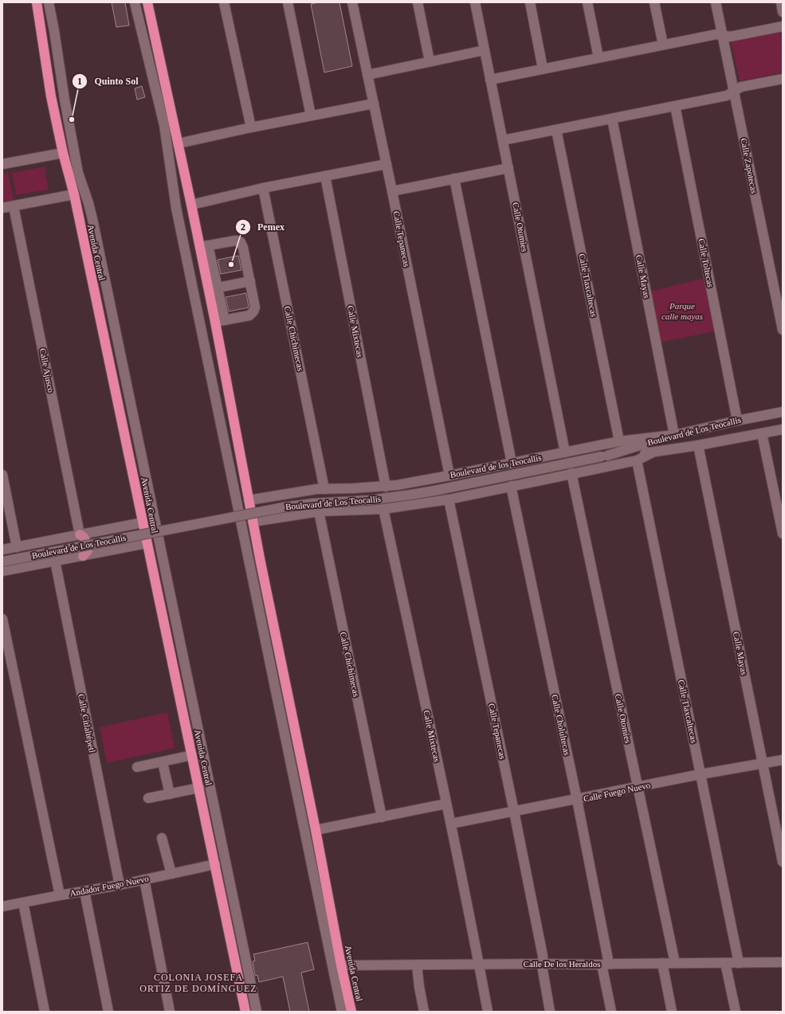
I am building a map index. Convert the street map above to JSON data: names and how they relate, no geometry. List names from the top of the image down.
{
  "streets": {
    "highway": ["Avenida Central"],
    "street": [
      "Calle Zapotecas",
      "Calle Otomies",
      "Calle Tepanecas",
      "Calle Toltecas",
      "Calle Mayas",
      "Calle Tlaxcaltecas",
      "Calle Mixtecas",
      "Calle Chichimecas",
      "Calle Ajusco",
      "Boulevard de Los Teocallis",
      "Boulevard de los Teocallis",
      "Calle Citlaltépetl",
      "Calle Cholultecas",
      "Calle Fuego Nuevo",
      "Andador Fuego Nuevo",
      "Calle De los Heraldos"
    ]
  },
  "crossings": [
    ["Calle Otomies", "Boulevard de los Teocallis"],
    ["Calle Otomies", "Calle Fuego Nuevo"],
    ["Calle Otomies", "Calle De los Heraldos"],
    ["Calle Tepanecas", "Boulevard de los Teocallis"],
    ["Calle Tepanecas", "Calle Fuego Nuevo"],
    ["Calle Tepanecas", "Calle De los Heraldos"],
    ["Avenida Central", "Boulevard de Los Teocallis"],
    ["Avenida Central", "Boulevard de los Teocallis"],
    ["Avenida Central", "Andador Fuego Nuevo"],
    ["Avenida Central", "Calle De los Heraldos"],
    ["Calle Toltecas", "Boulevard de Los Teocallis"],
    ["Calle Mayas", "Boulevard de Los Teocallis"],
    ["Calle Mayas", "Boulevard de los Teocallis"],
    ["Calle Mayas", "Calle Fuego Nuevo"],
    ["Calle Tlaxcaltecas", "Boulevard de los Teocallis"],
    ["Calle Tlaxcaltecas", "Calle Fuego Nuevo"],
    ["Calle Tlaxcaltecas", "Calle De los Heraldos"],
    ["Calle Mixtecas", "Boulevard de los Teocallis"],
    ["Calle Mixtecas", "Calle Fuego Nuevo"],
    ["Calle Mixtecas", "Calle De los Heraldos"],
    ["Calle Chichimecas", "Boulevard de los Teocallis"],
    ["Calle Ajusco", "Boulevard de Los Teocallis"],
    ["Boulevard de Los Teocallis", "Boulevard de los Teocallis"],
    ["Boulevard de Los Teocallis", "Calle Citlaltépetl"],
    ["Boulevard de los Teocallis", "Calle Cholultecas"],
    ["Calle Citlaltépetl", "Andador Fuego Nuevo"],
    ["Calle Cholultecas", "Calle Fuego Nuevo"],
    ["Calle Cholultecas", "Calle De los Heraldos"]
  ],
  "districts": ["COLONIA JOSEFA ORTIZ DE DOMÍNGUEZ"],
  "parks": ["Parque calle mayas"],
  "places": ["Quinto Sol", "Pemex"]
}
